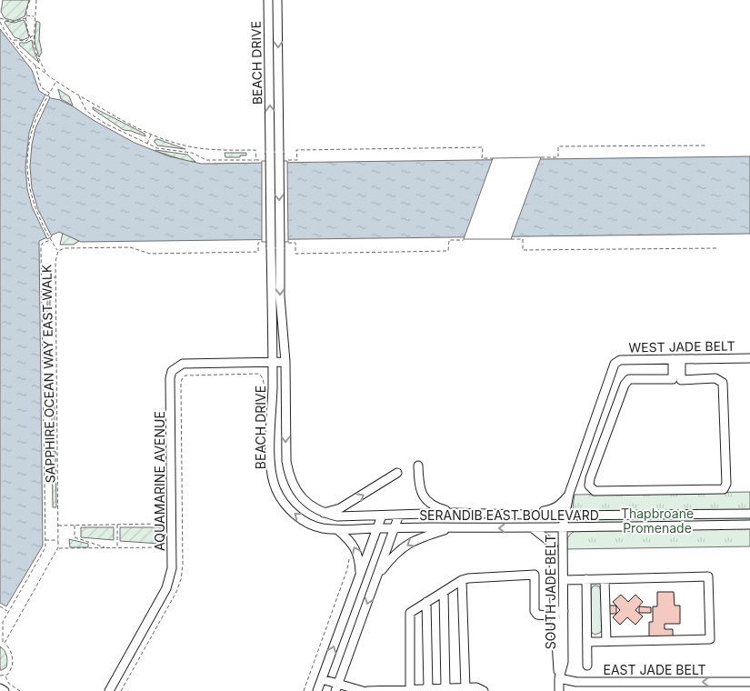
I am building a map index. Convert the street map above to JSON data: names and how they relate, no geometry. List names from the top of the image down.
{
  "streets": {
    "street": [
      "BEACH DRIVE",
      "WEST JADE BELT",
      "AQUAMARINE AVENUE",
      "SERANDIB EAST BOULEVARD",
      "SOUTH JADE BELT",
      "EAST JADE BELT"
    ],
    "path": ["SAPPHIRE OCEAN WAY EAST WALK"]
  },
  "crossings": [
    ["BEACH DRIVE", "AQUAMARINE AVENUE"],
    ["BEACH DRIVE", "SERANDIB EAST BOULEVARD"],
    ["WEST JADE BELT", "SOUTH JADE BELT"],
    ["SERANDIB EAST BOULEVARD", "SOUTH JADE BELT"],
    ["SOUTH JADE BELT", "EAST JADE BELT"]
  ],
  "one_way": ["EAST JADE BELT"],
  "parks": ["Thapbroane Promenade"]
}
